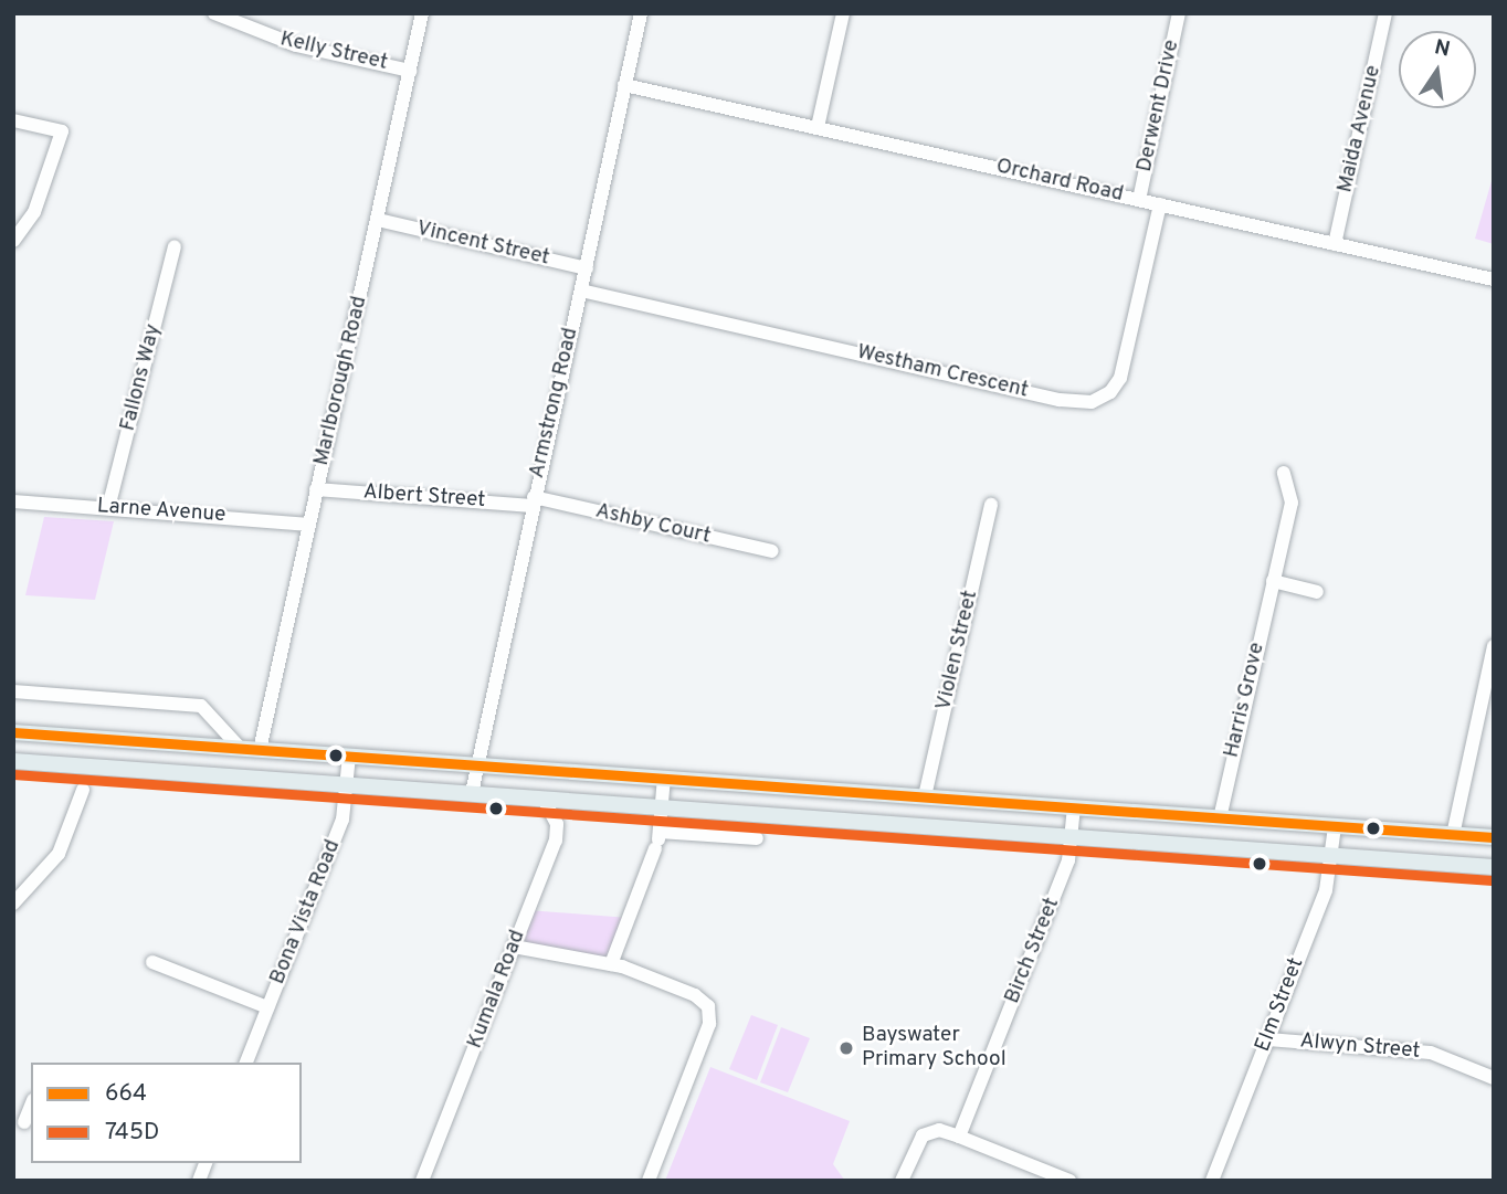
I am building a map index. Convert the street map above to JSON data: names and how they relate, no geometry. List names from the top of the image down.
{
  "streets": {
    "street": [
      "Kelly Street",
      "Derwent Drive",
      "Maida Avenue",
      "Orchard Road",
      "Vincent Street",
      "Westham Crescent",
      "Fallons Way",
      "Marlborough Road",
      "Armstrong Road",
      "Albert Street",
      "Larne Avenue",
      "Ashby Court",
      "Violen Street",
      "Harris Grove",
      "Bona Vista Road",
      "Birch Street",
      "Kumala Road",
      "Elm Street",
      "Alwyn Street"
    ]
  },
  "crossings": [
    ["Kelly Street", "Marlborough Road"],
    ["Derwent Drive", "Orchard Road"],
    ["Maida Avenue", "Orchard Road"],
    ["Orchard Road", "Westham Crescent"],
    ["Orchard Road", "Armstrong Road"],
    ["Vincent Street", "Marlborough Road"],
    ["Vincent Street", "Armstrong Road"],
    ["Westham Crescent", "Armstrong Road"],
    ["Fallons Way", "Larne Avenue"],
    ["Marlborough Road", "Albert Street"],
    ["Marlborough Road", "Larne Avenue"],
    ["Armstrong Road", "Albert Street"],
    ["Armstrong Road", "Ashby Court"],
    ["Albert Street", "Ashby Court"],
    ["Elm Street", "Alwyn Street"]
  ],
  "places": ["Bayswater Primary School"],
  "lines": ["transit line 664", "transit line 745D"],
  "legend": ["664", "745D"],
  "north": "top"
}
